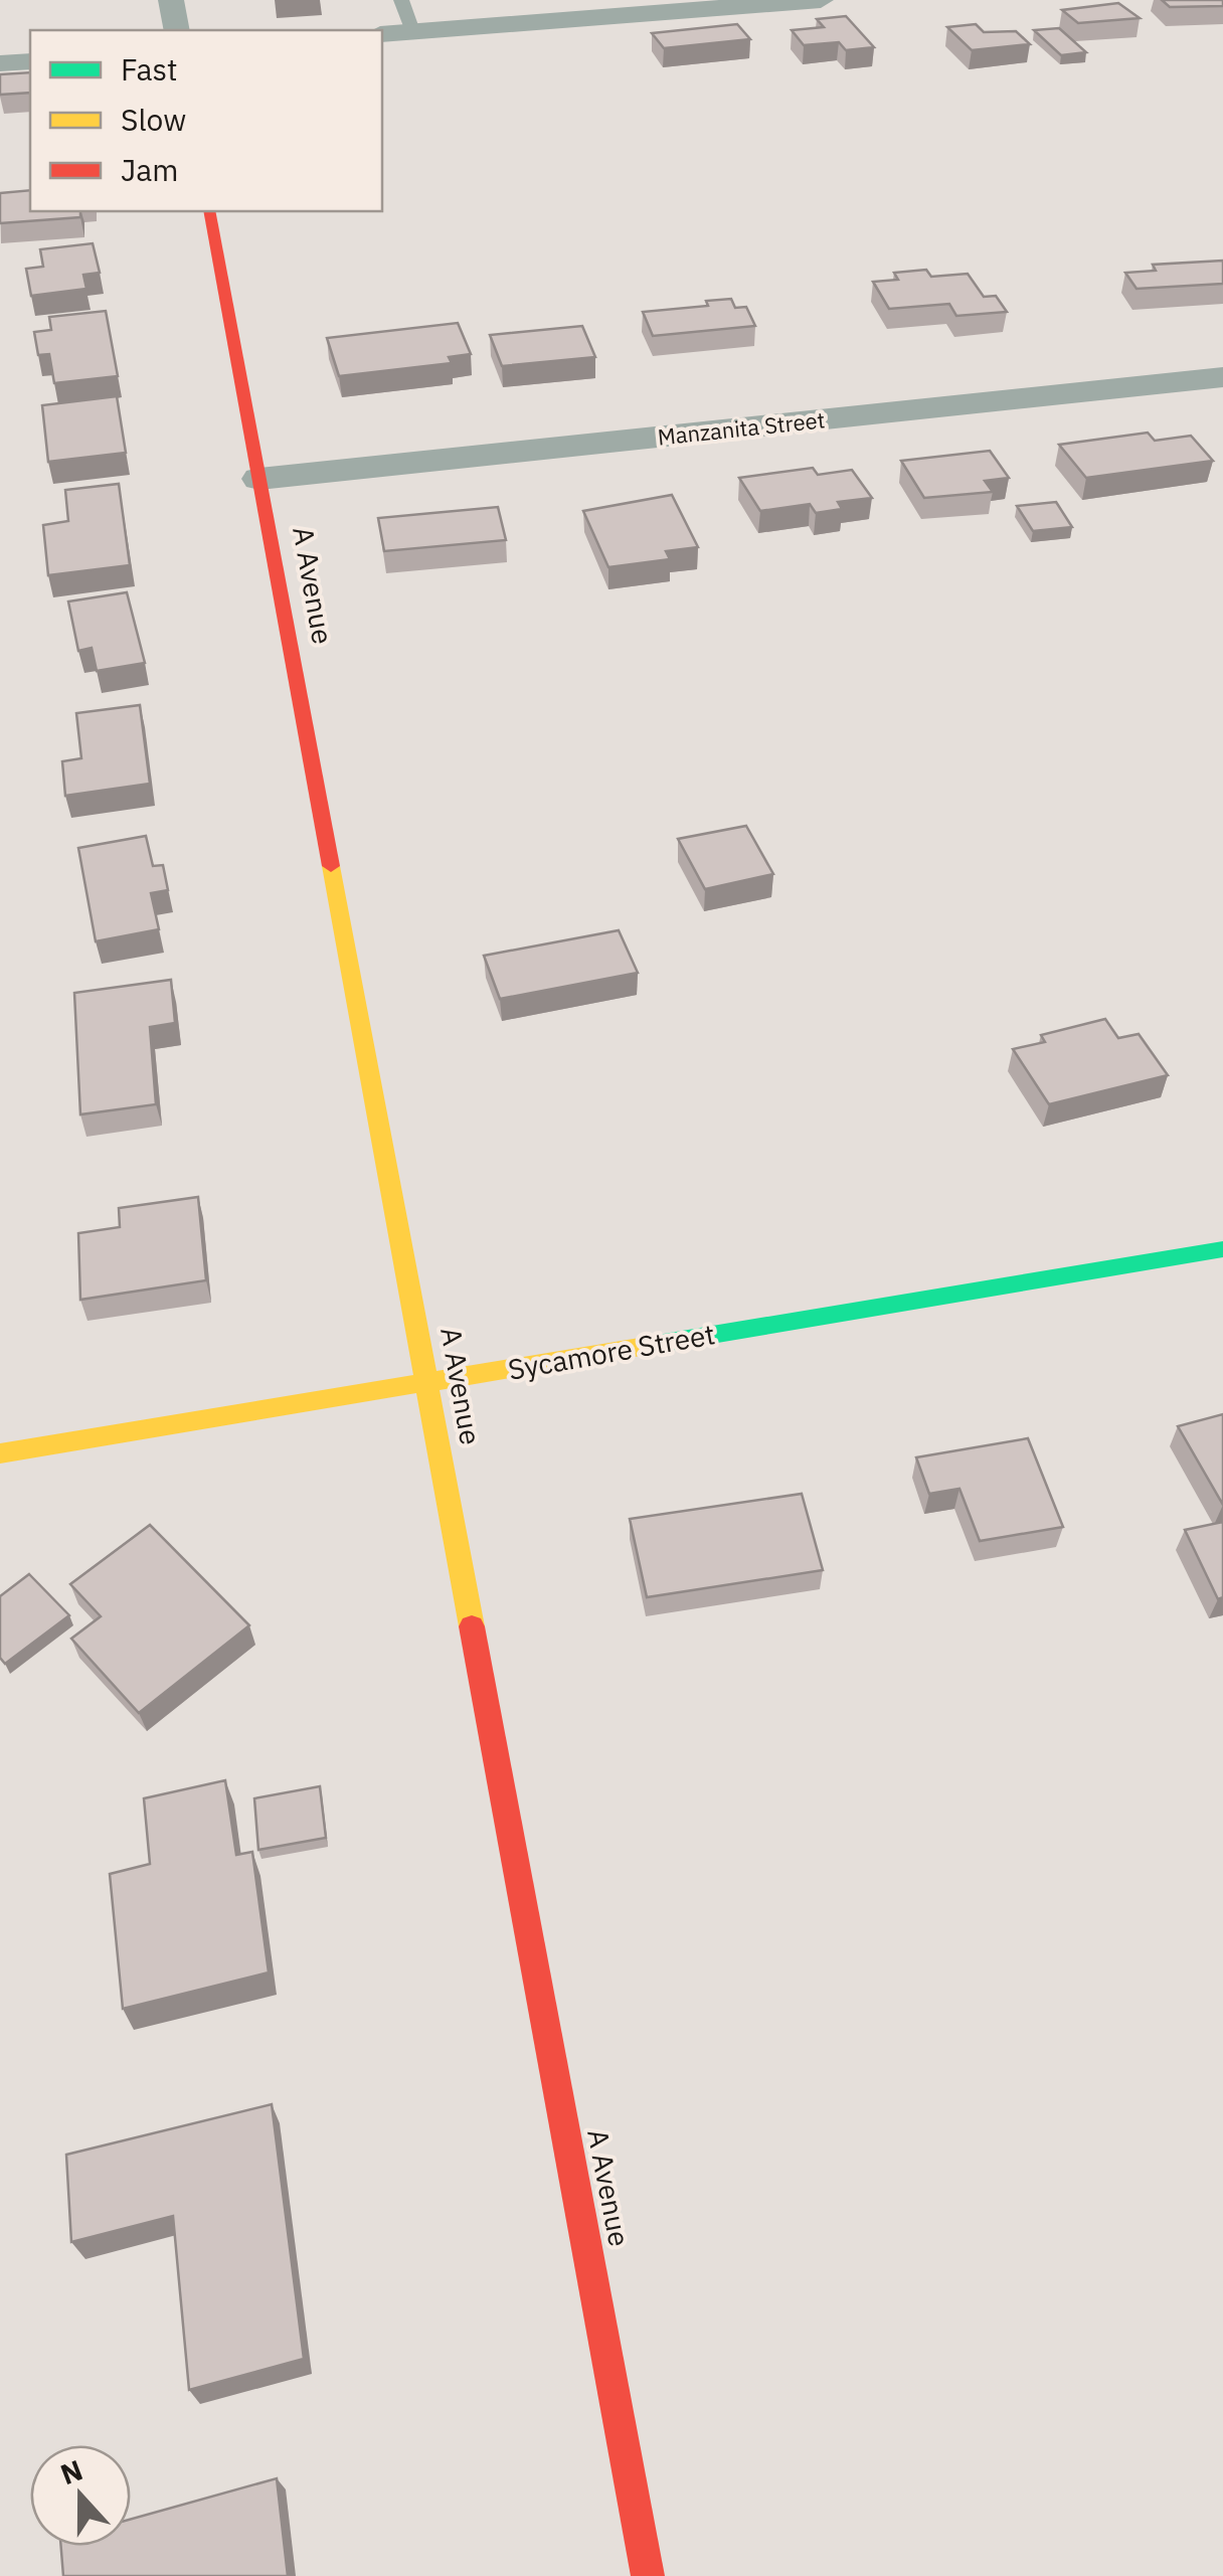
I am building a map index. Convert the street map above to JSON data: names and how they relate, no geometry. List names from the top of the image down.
{
  "streets": {
    "street": ["Manzanita Street", "A Avenue", "Sycamore Street"]
  },
  "crossings": [
    ["Manzanita Street", "A Avenue"],
    ["A Avenue", "Sycamore Street"]
  ],
  "legend": ["Fast", "Slow", "Jam"],
  "north": "top"
}
